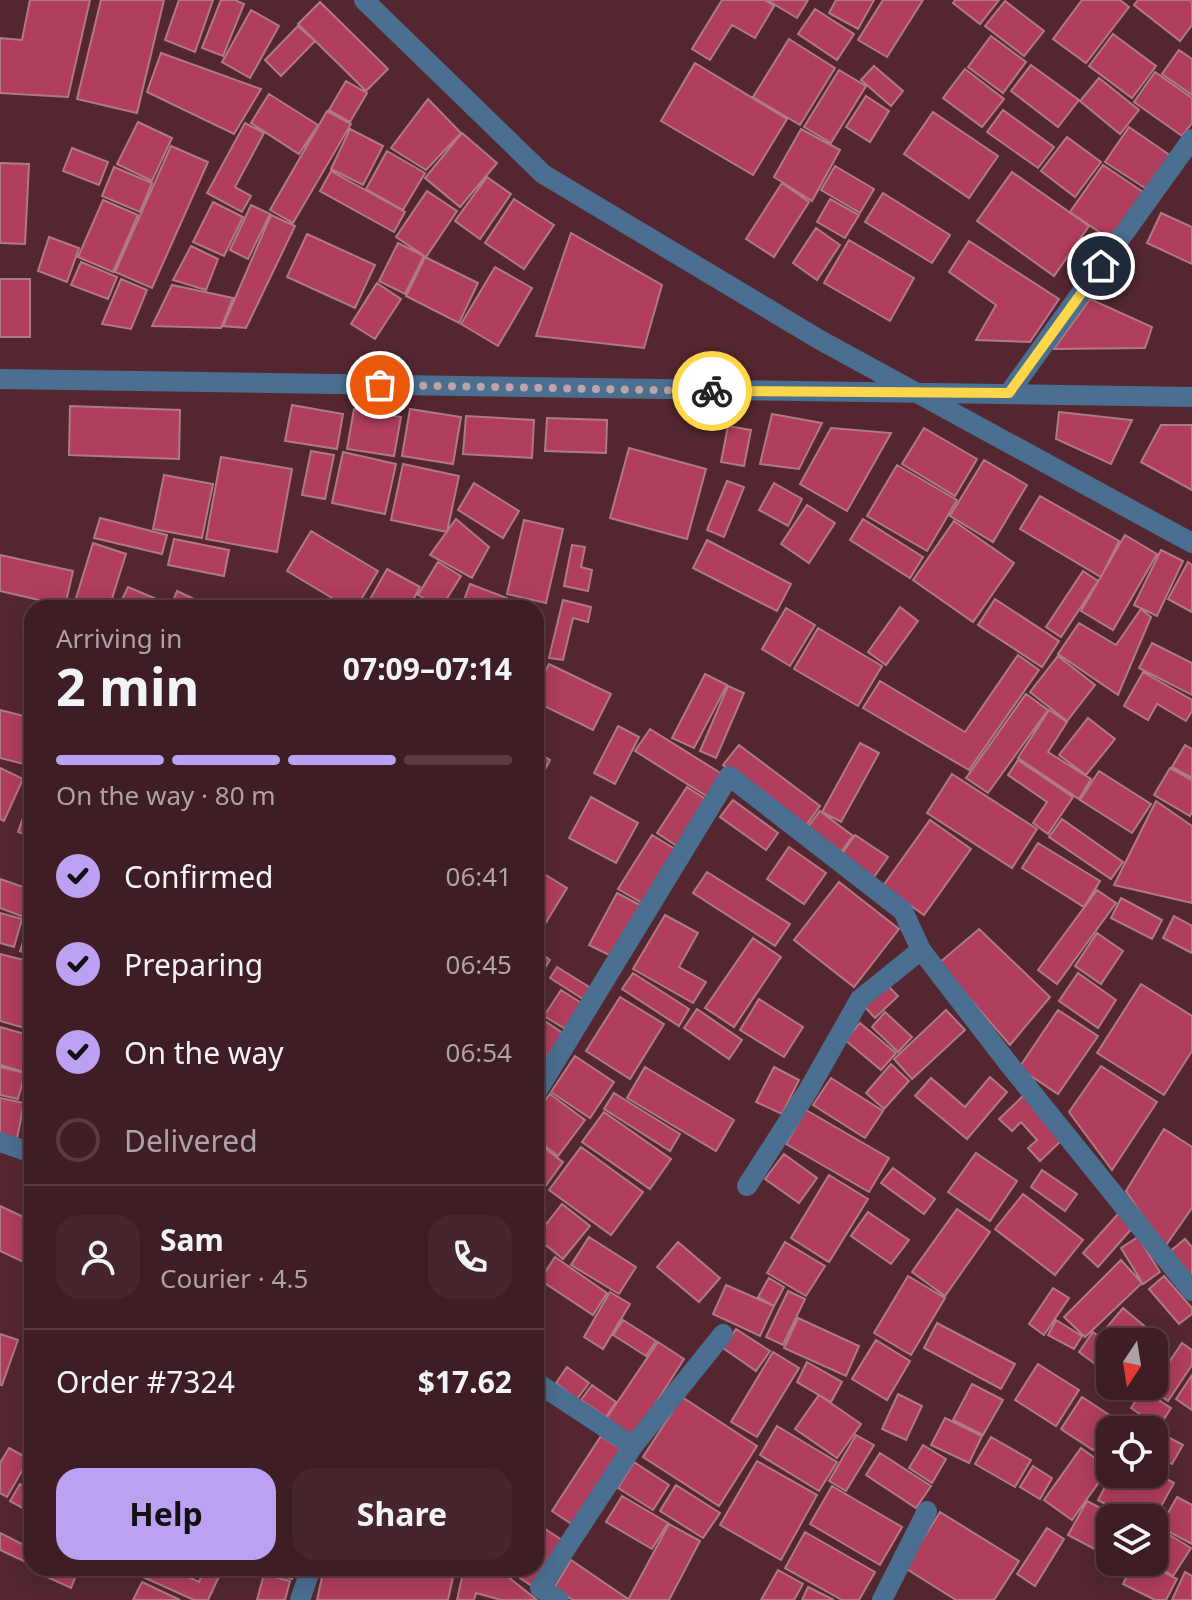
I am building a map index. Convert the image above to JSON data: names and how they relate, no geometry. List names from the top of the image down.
{
  "north": "bottom",
  "page": {
    "heading": ["2 min", "Arriving in", "07:09–07:14"],
    "panel": [
      "Sam",
      "Courier · 4.5",
      "Order #7324",
      "$17.62"
    ],
    "bar": "On the way · 80 m",
    "list": [
      ["Confirmed", "06:41"],
      ["Preparing", "06:45"],
      ["On the way", "06:54"],
      "Delivered"
    ],
    "buttons": ["Help", "Share"]
  }
}
